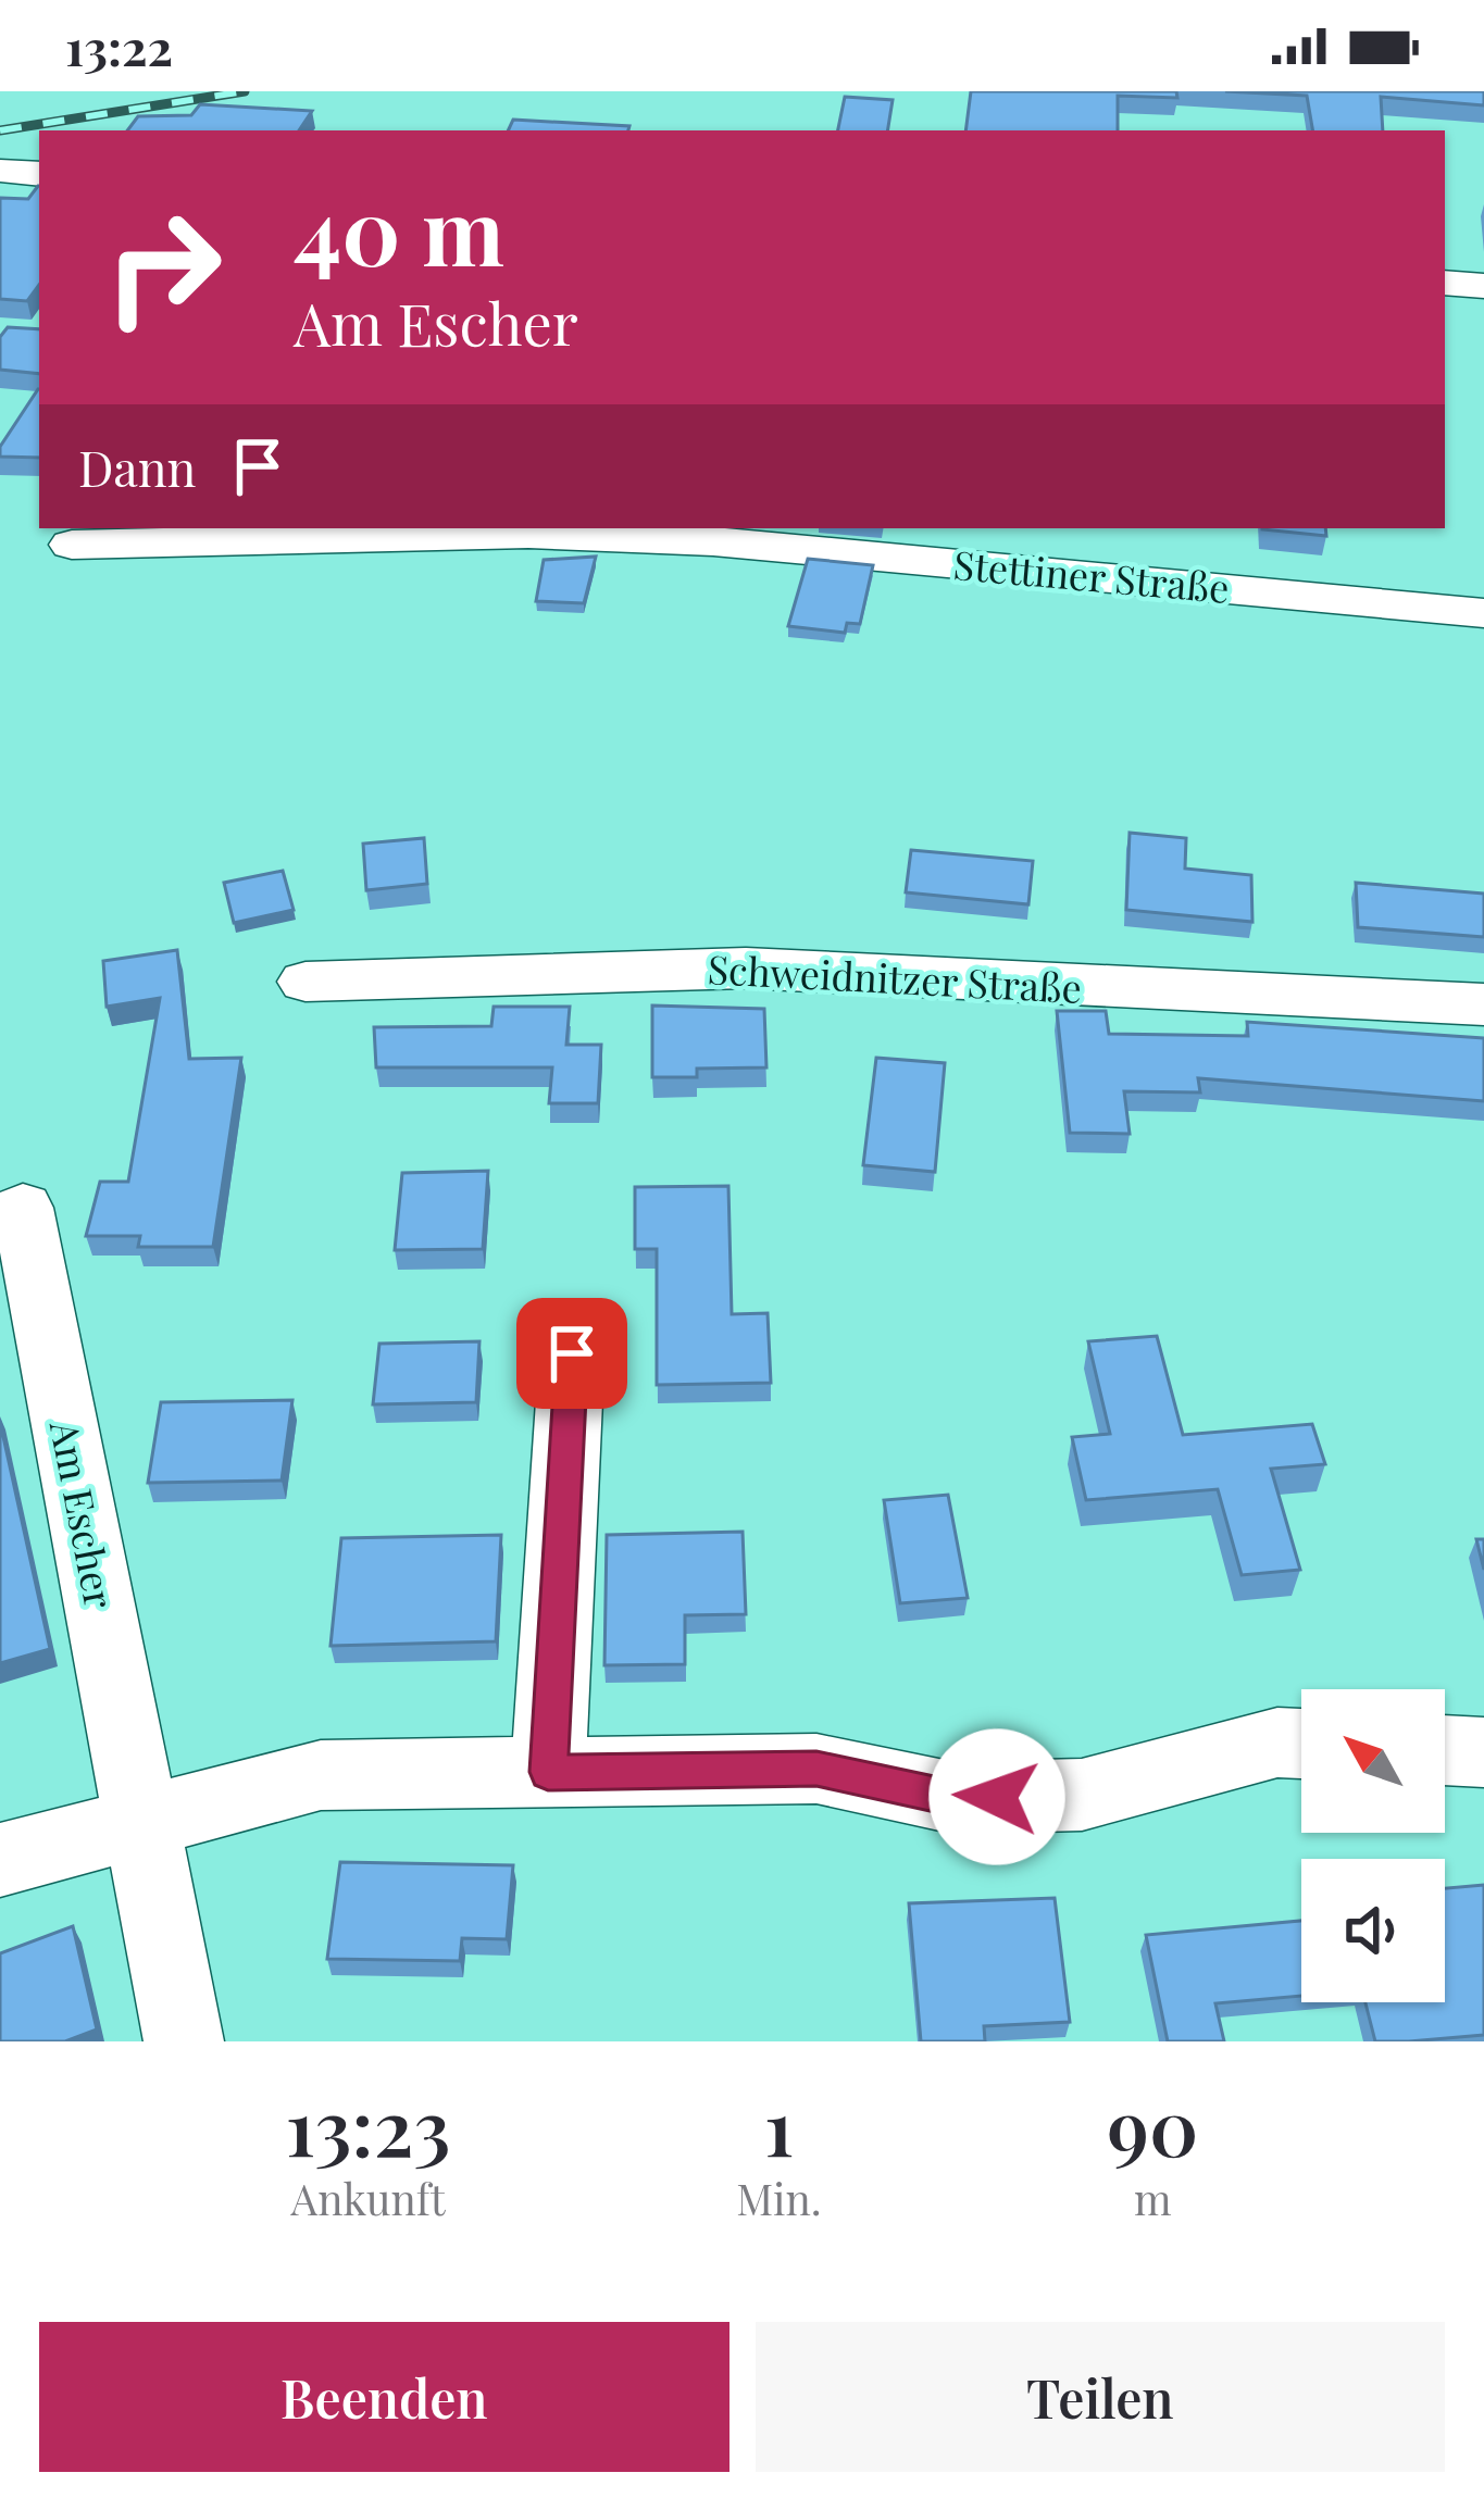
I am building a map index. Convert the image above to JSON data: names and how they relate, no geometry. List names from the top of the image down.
{
  "streets": {
    "street": ["Stettiner Straße", "Schweidnitzer Straße", "Am Escher"]
  },
  "north": "top left",
  "page": {
    "status": "13:22",
    "turn": ["40 m", "Am Escher"],
    "then": "Dann",
    "eta": [
      "13:23",
      "Ankunft",
      "1",
      "Min.",
      "90",
      "m"
    ],
    "buttons": ["Beenden", "Teilen"]
  }
}
